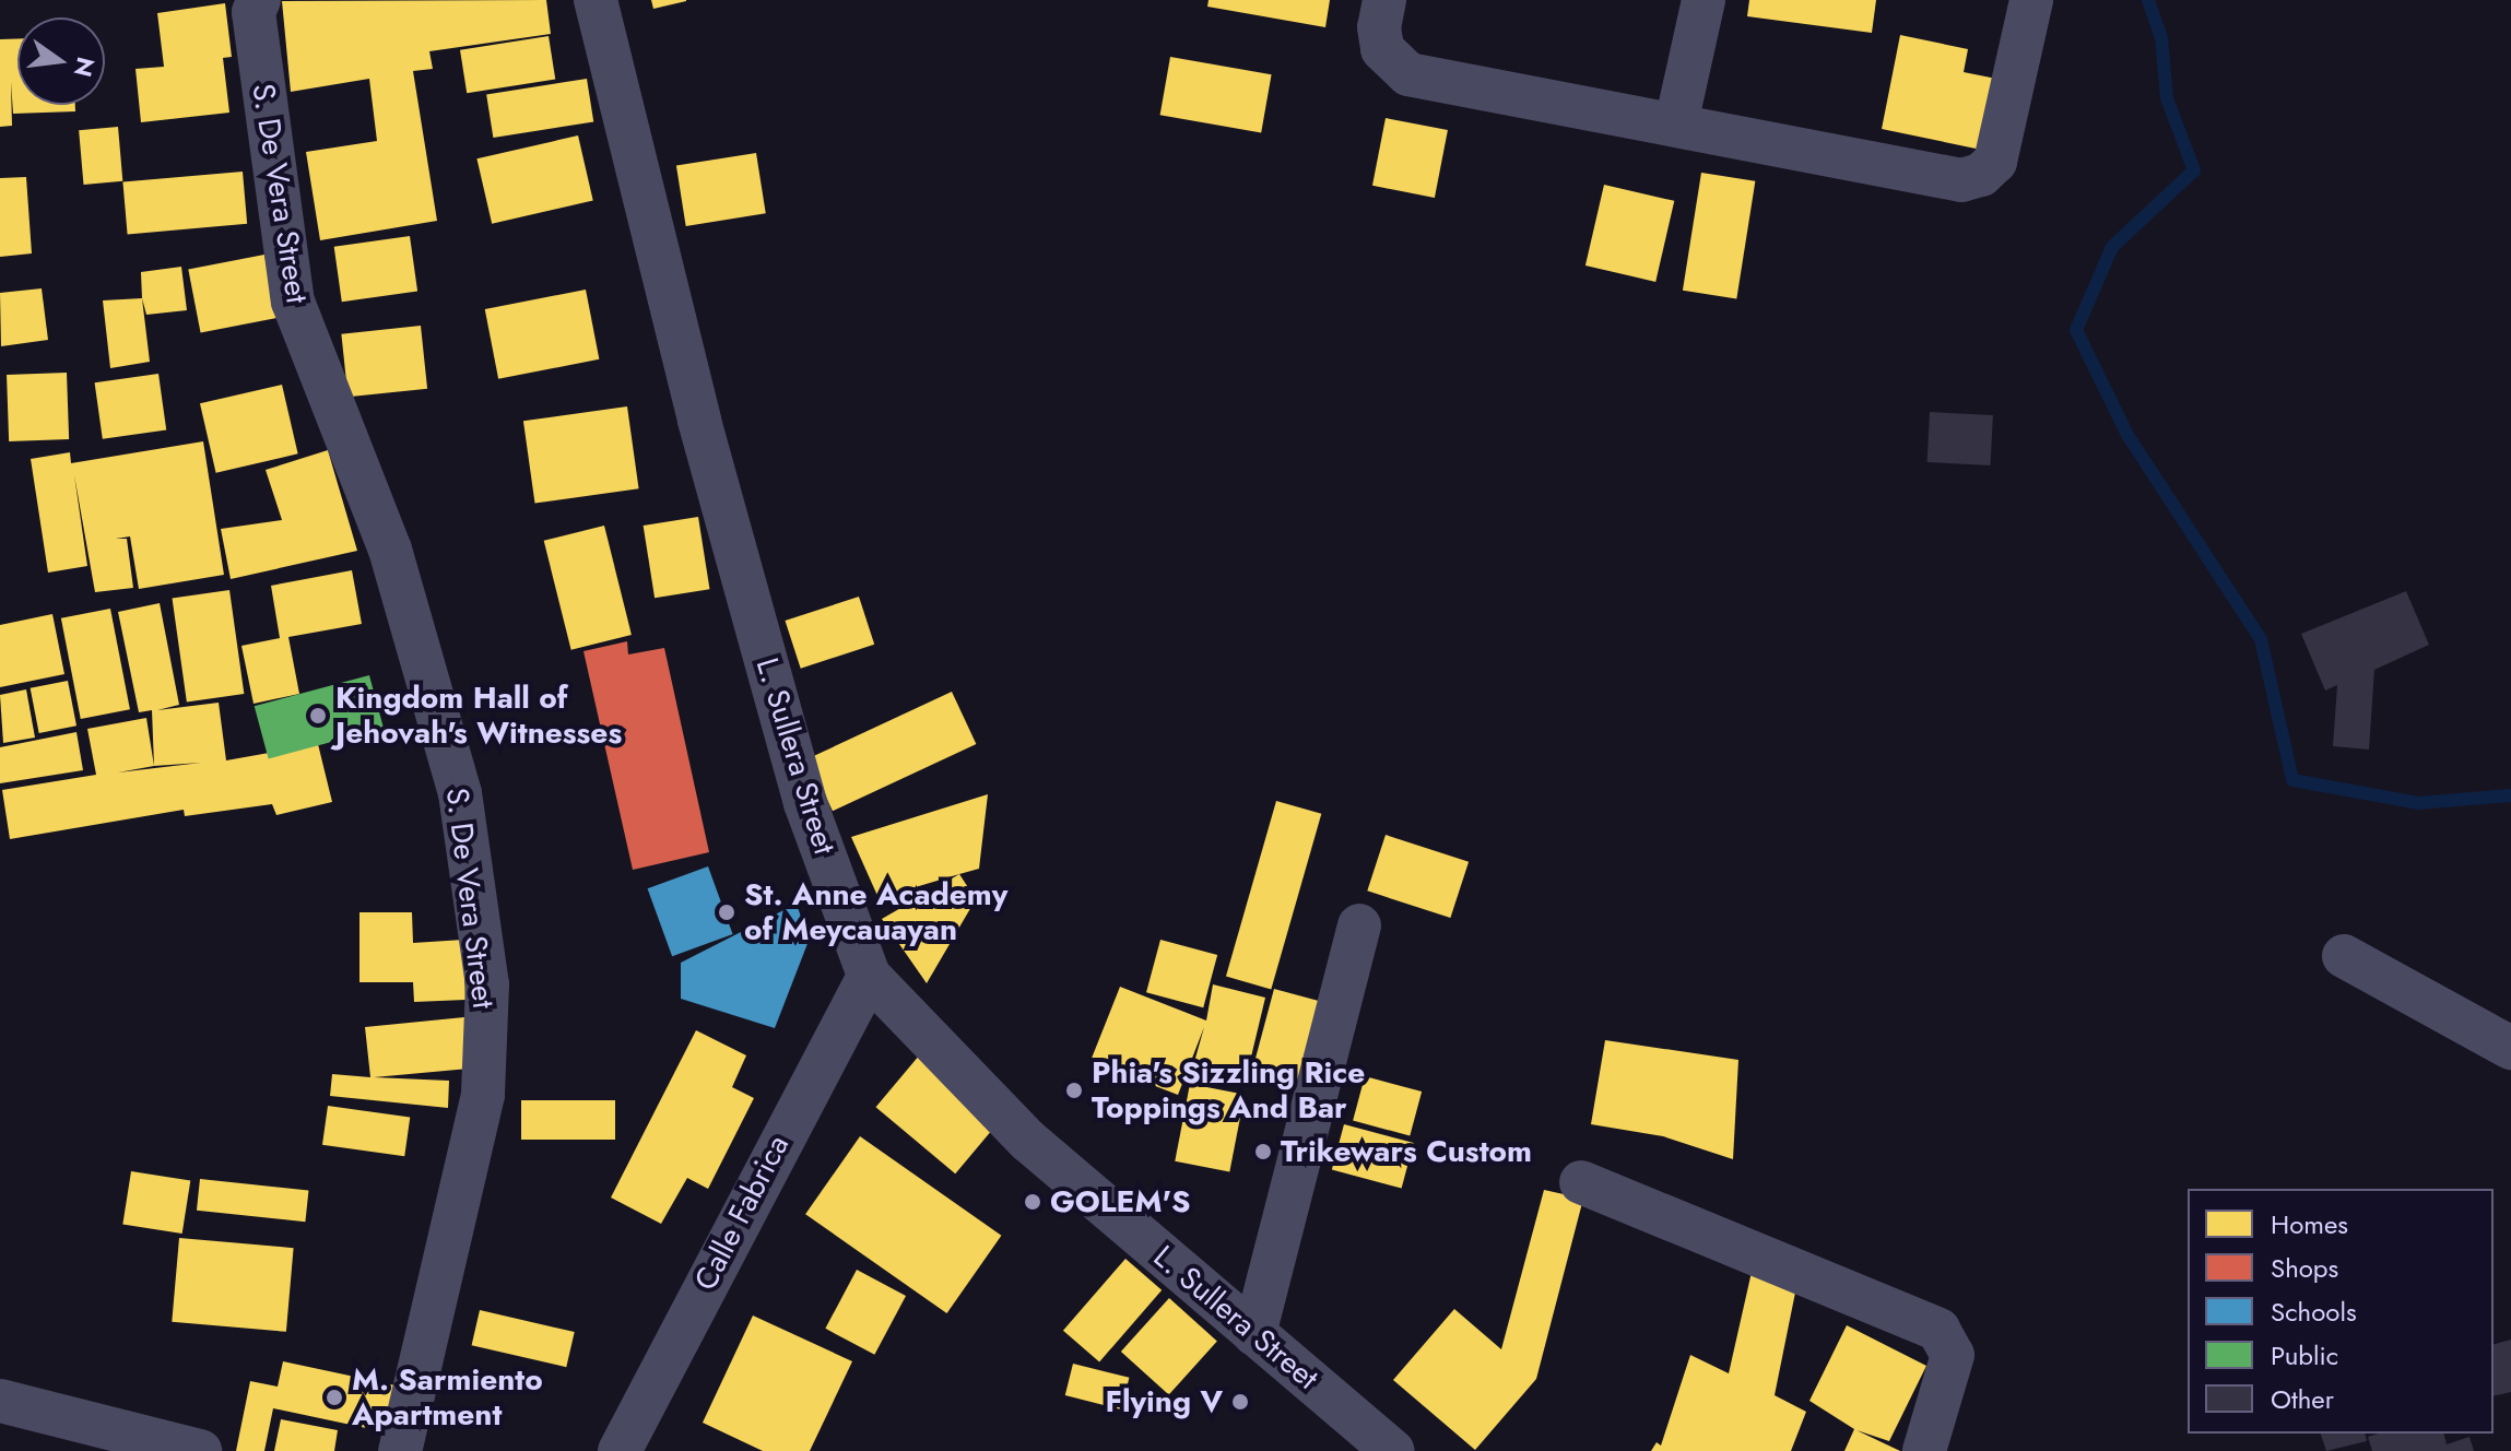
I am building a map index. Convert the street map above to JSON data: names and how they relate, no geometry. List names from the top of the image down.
{
  "streets": {
    "street": ["S. De Vera Street", "L. Sullera Street", "Calle Fabrica"]
  },
  "crossings": [
    ["L. Sullera Street", "Calle Fabrica"]
  ],
  "places": [
    "Kingdom Hall of Jehovah's Witnesses",
    "St. Anne Academy of Meycauayan",
    "Phia's Sizzling Rice Toppings And Bar",
    "Trikewars Custom",
    "GOLEM'S",
    "M. Sarmiento Apartment",
    "Flying V"
  ],
  "legend": [
    "Homes",
    "Shops",
    "Schools",
    "Public",
    "Other"
  ],
  "north": "right"
}
